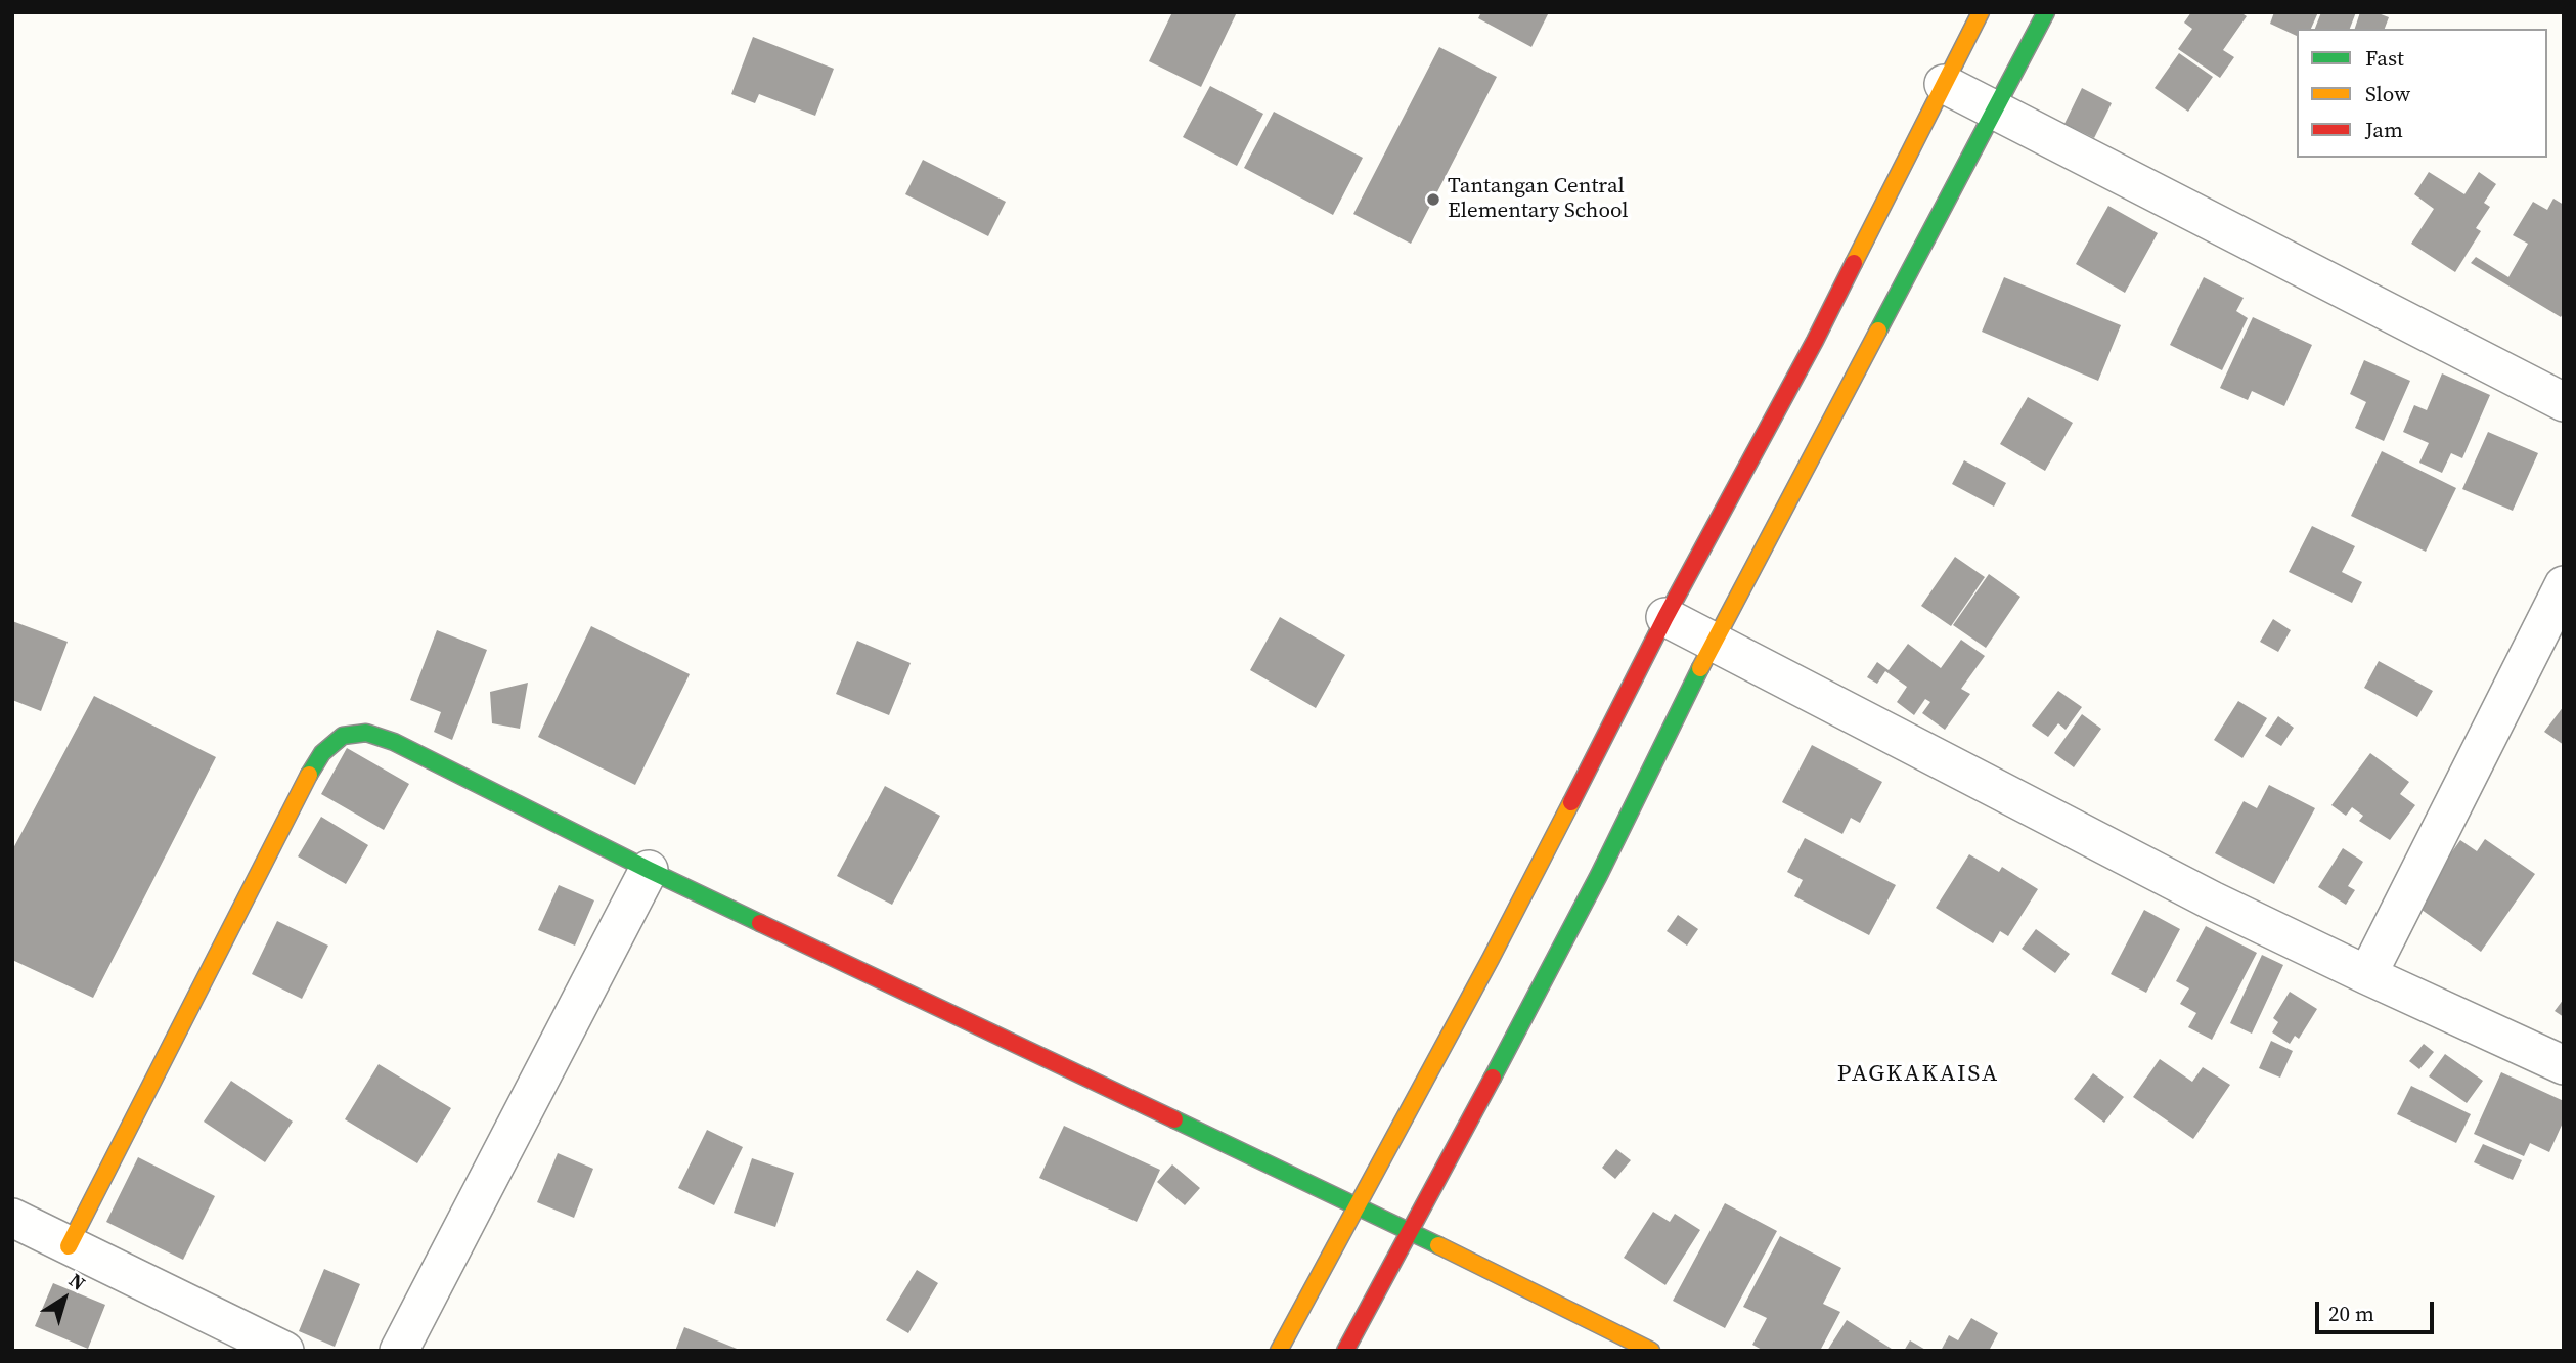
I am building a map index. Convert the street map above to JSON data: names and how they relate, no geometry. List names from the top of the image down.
{
  "districts": ["PAGKAKAISA"],
  "places": ["Tantangan Central Elementary School"],
  "legend": ["Fast", "Slow", "Jam"],
  "scale_bar": "20 m",
  "north": "top right"
}
